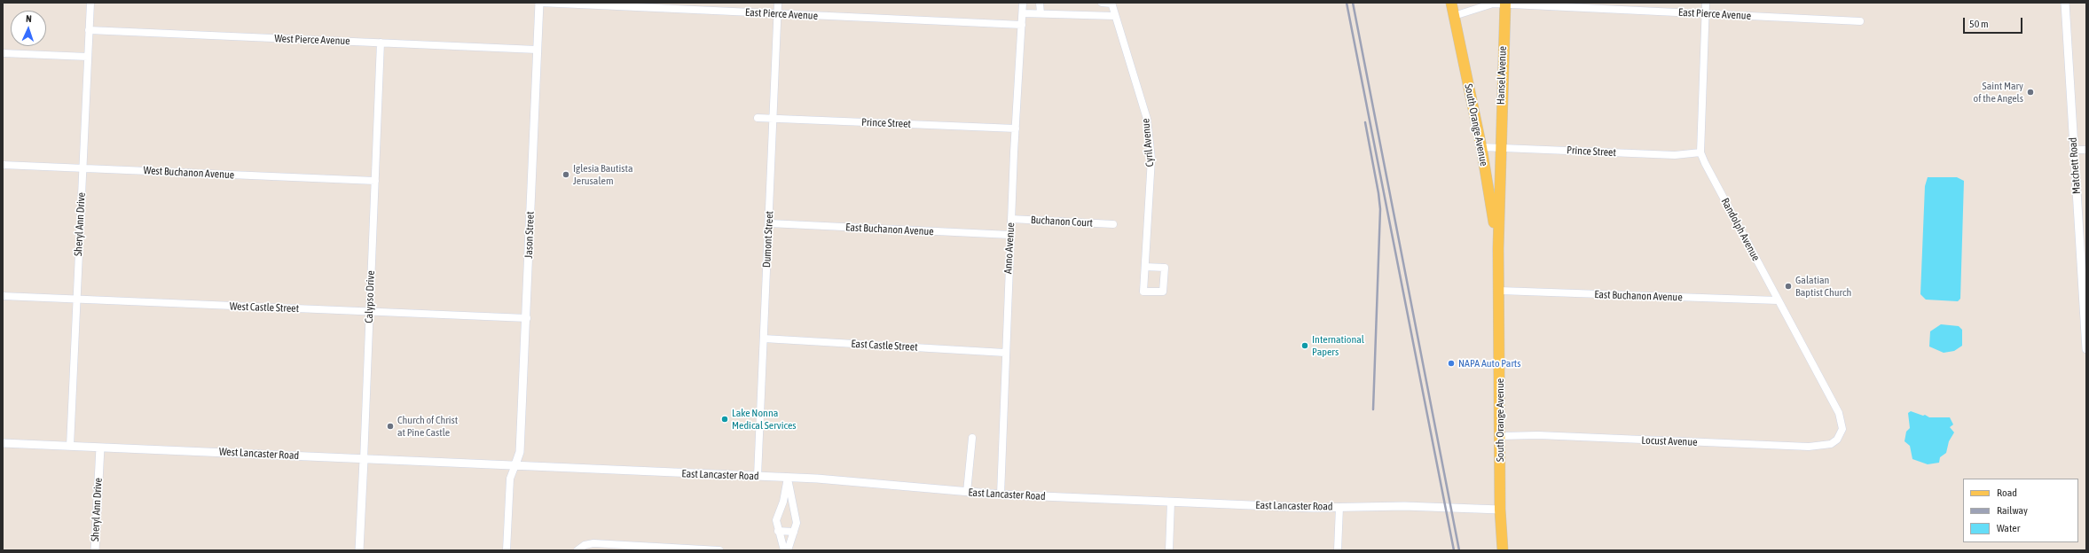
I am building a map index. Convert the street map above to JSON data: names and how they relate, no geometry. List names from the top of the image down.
{
  "streets": {
    "main road": ["Hansel Avenue", "South Orange Avenue"],
    "street": [
      "East Pierce Avenue",
      "West Pierce Avenue",
      "Prince Street",
      "Cyril Avenue",
      "Matchett Road",
      "West Buchanon Avenue",
      "Buchanon Court",
      "Sheryl Ann Drive",
      "East Buchanon Avenue",
      "Randolph Avenue",
      "Jason Street",
      "Dumont Street",
      "Anno Avenue",
      "Calypso Drive",
      "West Castle Street",
      "East Castle Street",
      "Locust Avenue",
      "West Lancaster Road",
      "East Lancaster Road"
    ]
  },
  "crossings": [
    ["East Pierce Avenue", "Hansel Avenue"],
    ["East Pierce Avenue", "South Orange Avenue"],
    ["East Pierce Avenue", "Randolph Avenue"],
    ["East Pierce Avenue", "Jason Street"],
    ["East Pierce Avenue", "Dumont Street"],
    ["East Pierce Avenue", "Anno Avenue"],
    ["West Pierce Avenue", "Sheryl Ann Drive"],
    ["West Pierce Avenue", "Jason Street"],
    ["West Pierce Avenue", "Calypso Drive"],
    ["Hansel Avenue", "Prince Street"],
    ["Hansel Avenue", "South Orange Avenue"],
    ["Prince Street", "South Orange Avenue"],
    ["Prince Street", "Randolph Avenue"],
    ["Prince Street", "Dumont Street"],
    ["Prince Street", "Anno Avenue"],
    ["South Orange Avenue", "East Buchanon Avenue"],
    ["South Orange Avenue", "Locust Avenue"],
    ["South Orange Avenue", "East Lancaster Road"],
    ["West Buchanon Avenue", "Sheryl Ann Drive"],
    ["West Buchanon Avenue", "Calypso Drive"],
    ["Buchanon Court", "Anno Avenue"],
    ["Sheryl Ann Drive", "West Castle Street"],
    ["Sheryl Ann Drive", "West Lancaster Road"],
    ["East Buchanon Avenue", "Randolph Avenue"],
    ["East Buchanon Avenue", "Dumont Street"],
    ["East Buchanon Avenue", "Anno Avenue"],
    ["Randolph Avenue", "Locust Avenue"],
    ["Jason Street", "West Castle Street"],
    ["Jason Street", "West Lancaster Road"],
    ["Jason Street", "East Lancaster Road"],
    ["Dumont Street", "East Castle Street"],
    ["Dumont Street", "East Lancaster Road"],
    ["Anno Avenue", "East Castle Street"],
    ["Anno Avenue", "East Lancaster Road"],
    ["Calypso Drive", "West Castle Street"],
    ["Calypso Drive", "West Lancaster Road"],
    ["West Lancaster Road", "East Lancaster Road"]
  ],
  "places": [
    "Saint Mary of the Angels",
    "Iglesia Bautista Jerusalem",
    "Galatian Baptist Church",
    "International Papers",
    "NAPA Auto Parts",
    "Lake Nonna Medical Services",
    "Church of Christ at Pine Castle"
  ],
  "legend": ["Road", "Railway", "Water"],
  "scale_bar": "50 m",
  "north": "top"
}
